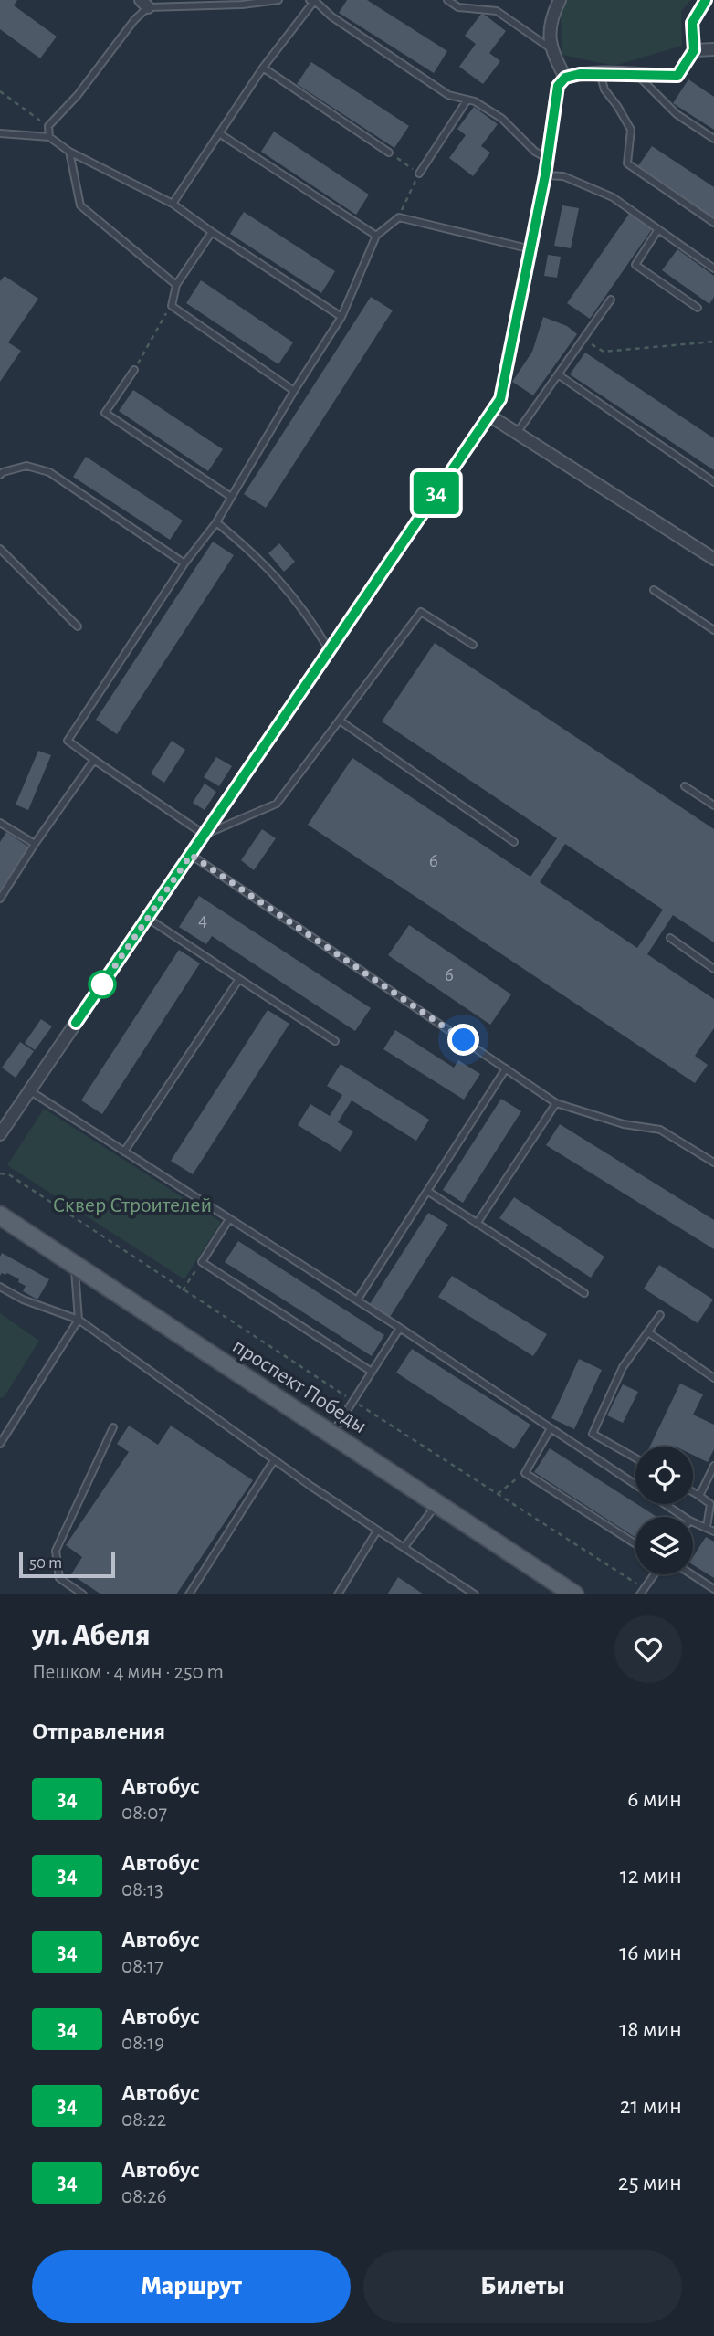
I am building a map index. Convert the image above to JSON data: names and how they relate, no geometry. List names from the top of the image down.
{
  "streets": {
    "main road": ["проспект Победы"]
  },
  "parks": ["Сквер Строителей"],
  "lines": ["bus line 34"],
  "house_numbers": ["6", "4", "6"],
  "scale_bar": "50 m",
  "page": {
    "on_map": "34",
    "scale": "50 m",
    "heading": [
      ["ул. Абеля", "Пешком · 4 мин · 250 m"],
      "Отправления"
    ],
    "list": [
      {
        "mark": "34",
        "name": "Автобус",
        "note": "08:07",
        "value": "6 мин"
      },
      {
        "mark": "34",
        "name": "Автобус",
        "note": "08:13",
        "value": "12 мин"
      },
      {
        "mark": "34",
        "name": "Автобус",
        "note": "08:17",
        "value": "16 мин"
      },
      {
        "mark": "34",
        "name": "Автобус",
        "note": "08:19",
        "value": "18 мин"
      },
      {
        "mark": "34",
        "name": "Автобус",
        "note": "08:22",
        "value": "21 мин"
      },
      {
        "mark": "34",
        "name": "Автобус",
        "note": "08:26",
        "value": "25 мин"
      }
    ],
    "buttons": ["Маршрут", "Билеты"]
  }
}
